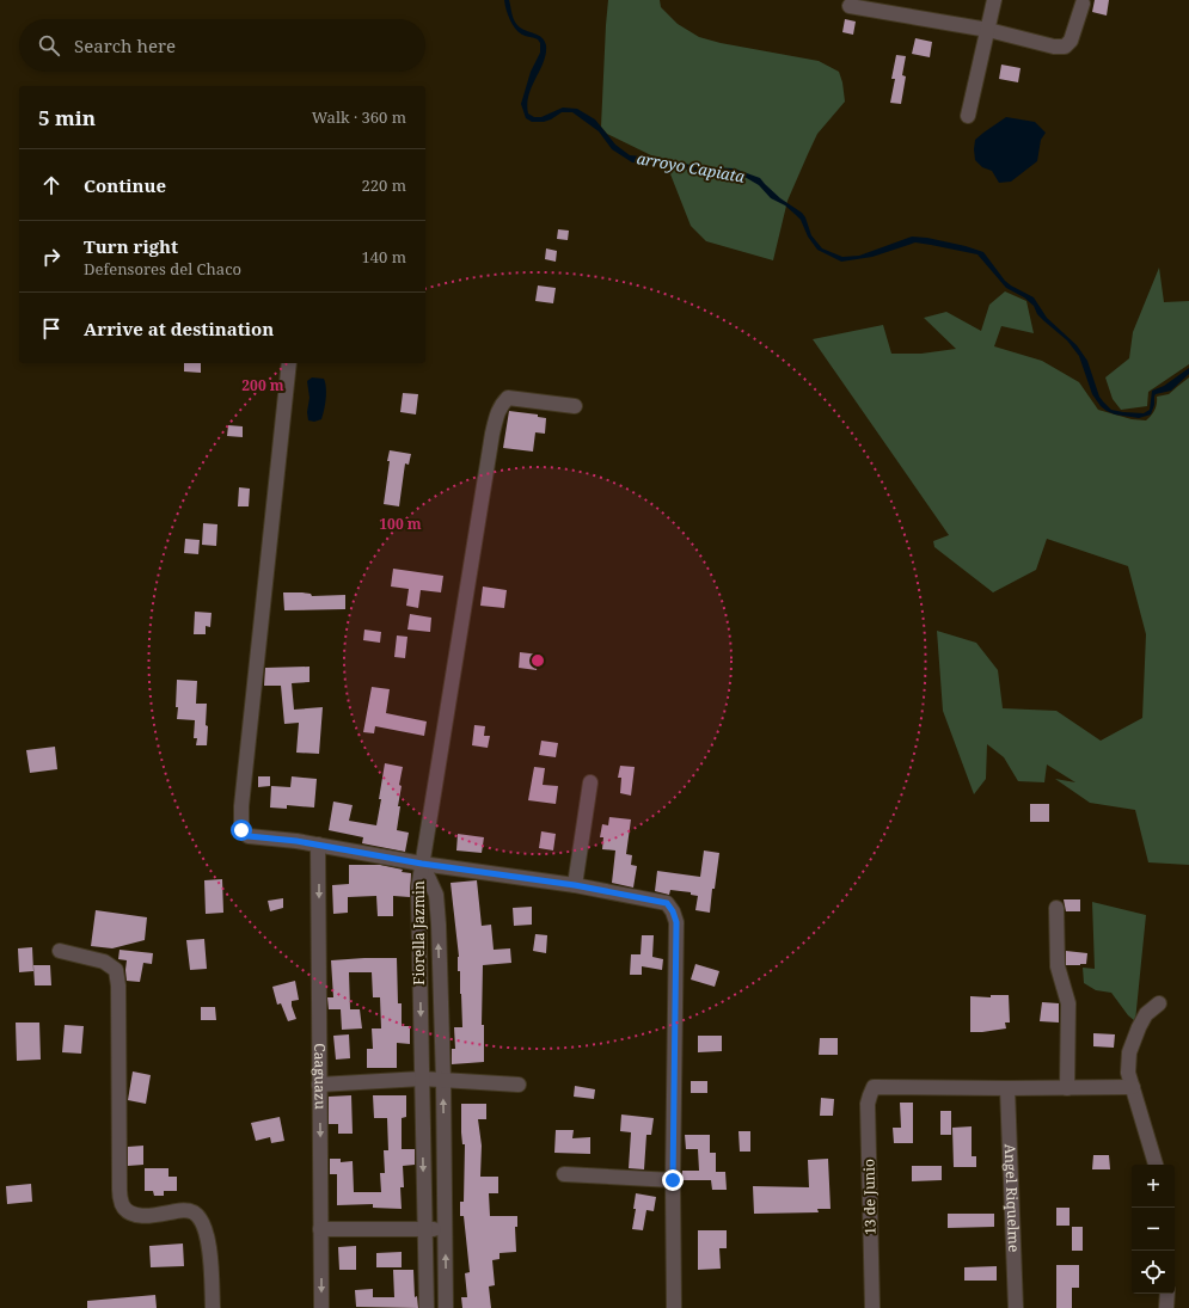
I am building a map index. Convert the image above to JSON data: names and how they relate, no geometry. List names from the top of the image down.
{
  "streets": {
    "street": [
      "Fiorella Jazmin",
      "Caaguazu",
      "13 de Junio",
      "Angel Riquelme"
    ]
  },
  "crossings": [
    ["13 de Junio", "Angel Riquelme"]
  ],
  "one_way": ["Caaguazu"],
  "water": ["arroyo Capiata"],
  "page": {
    "search": "Search here",
    "heading": ["5 min", "Walk · 360 m"],
    "list": [
      ["Continue", "220 m"],
      ["Turn right", "Defensores del Chaco", "140 m"],
      "Arrive at destination"
    ],
    "map_buttons": ["+", "−"]
  },
  "rings": ["200 m", "100 m"]
}
